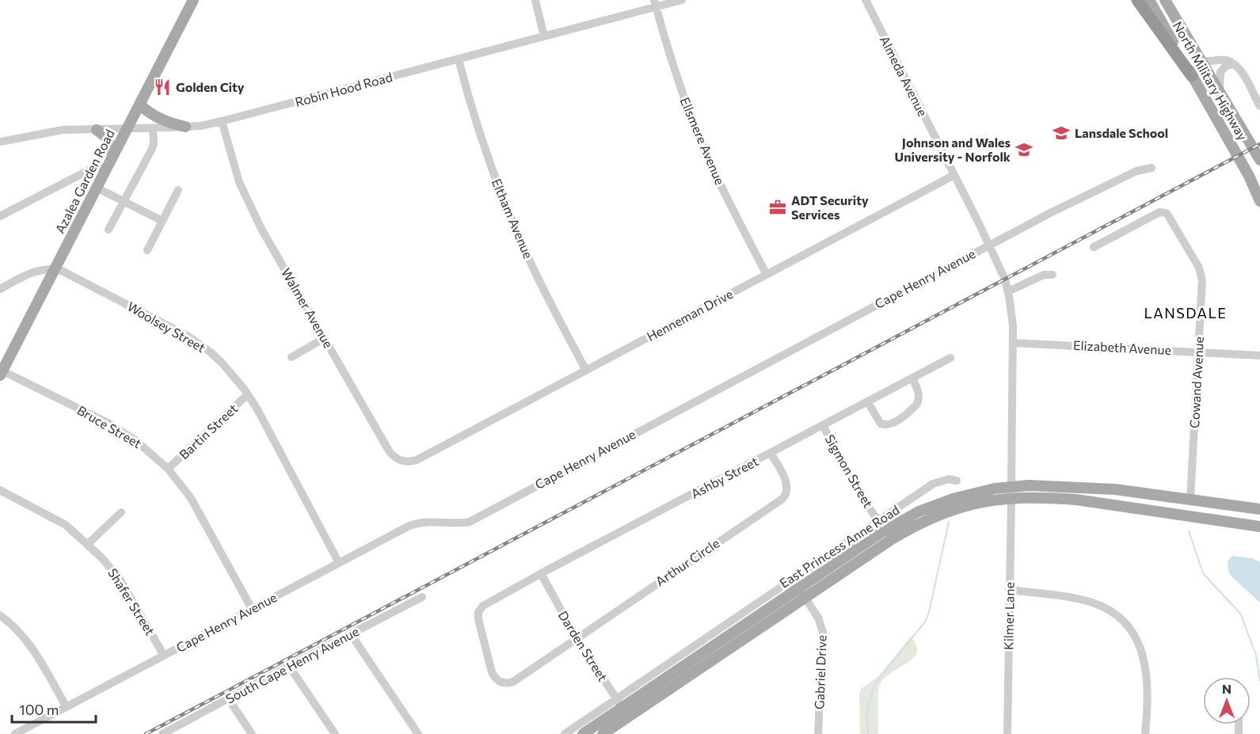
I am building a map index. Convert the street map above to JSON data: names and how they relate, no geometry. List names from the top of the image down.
{
  "streets": {
    "main road": ["North Military Highway", "Azalea Garden Road", "East Princess Anne Road"],
    "street": [
      "Almeda Avenue",
      "Robin Hood Road",
      "Ellsmere Avenue",
      "Eltham Avenue",
      "Cape Henry Avenue",
      "Walmer Avenue",
      "Henneman Drive",
      "Woolsey Street",
      "Elizabeth Avenue",
      "Cowand Avenue",
      "Bruce Street",
      "Bartin Street",
      "Sigmon Street",
      "Ashby Street",
      "Arthur Circle",
      "Shafer Street",
      "Kilmer Lane",
      "Darden Street",
      "South Cape Henry Avenue",
      "Gabriel Drive"
    ]
  },
  "crossings": [
    ["Almeda Avenue", "Cape Henry Avenue"],
    ["Almeda Avenue", "Henneman Drive"],
    ["Almeda Avenue", "Kilmer Lane"],
    ["Robin Hood Road", "Ellsmere Avenue"],
    ["Robin Hood Road", "Azalea Garden Road"],
    ["Robin Hood Road", "Eltham Avenue"],
    ["Robin Hood Road", "Walmer Avenue"],
    ["Ellsmere Avenue", "Henneman Drive"],
    ["Azalea Garden Road", "Woolsey Street"],
    ["Azalea Garden Road", "Bruce Street"],
    ["Eltham Avenue", "Henneman Drive"],
    ["Cape Henry Avenue", "Woolsey Street"],
    ["Cape Henry Avenue", "Bruce Street"],
    ["Cape Henry Avenue", "Shafer Street"],
    ["Walmer Avenue", "Henneman Drive"],
    ["Woolsey Street", "Bartin Street"],
    ["Elizabeth Avenue", "Cowand Avenue"],
    ["Elizabeth Avenue", "Kilmer Lane"],
    ["Bruce Street", "Bartin Street"],
    ["Sigmon Street", "Ashby Street"],
    ["Sigmon Street", "East Princess Anne Road"],
    ["Ashby Street", "Arthur Circle"],
    ["Ashby Street", "Darden Street"],
    ["East Princess Anne Road", "Kilmer Lane"],
    ["East Princess Anne Road", "Darden Street"],
    ["East Princess Anne Road", "Gabriel Drive"],
    ["Arthur Circle", "Darden Street"]
  ],
  "districts": ["LANSDALE"],
  "places": {
    "restaurant": ["Golden City"],
    "school or university": ["Lansdale School", "Johnson and Wales University - Norfolk"],
    "office": ["ADT Security Services"]
  },
  "scale_bar": "100 m",
  "north": "top"
}
